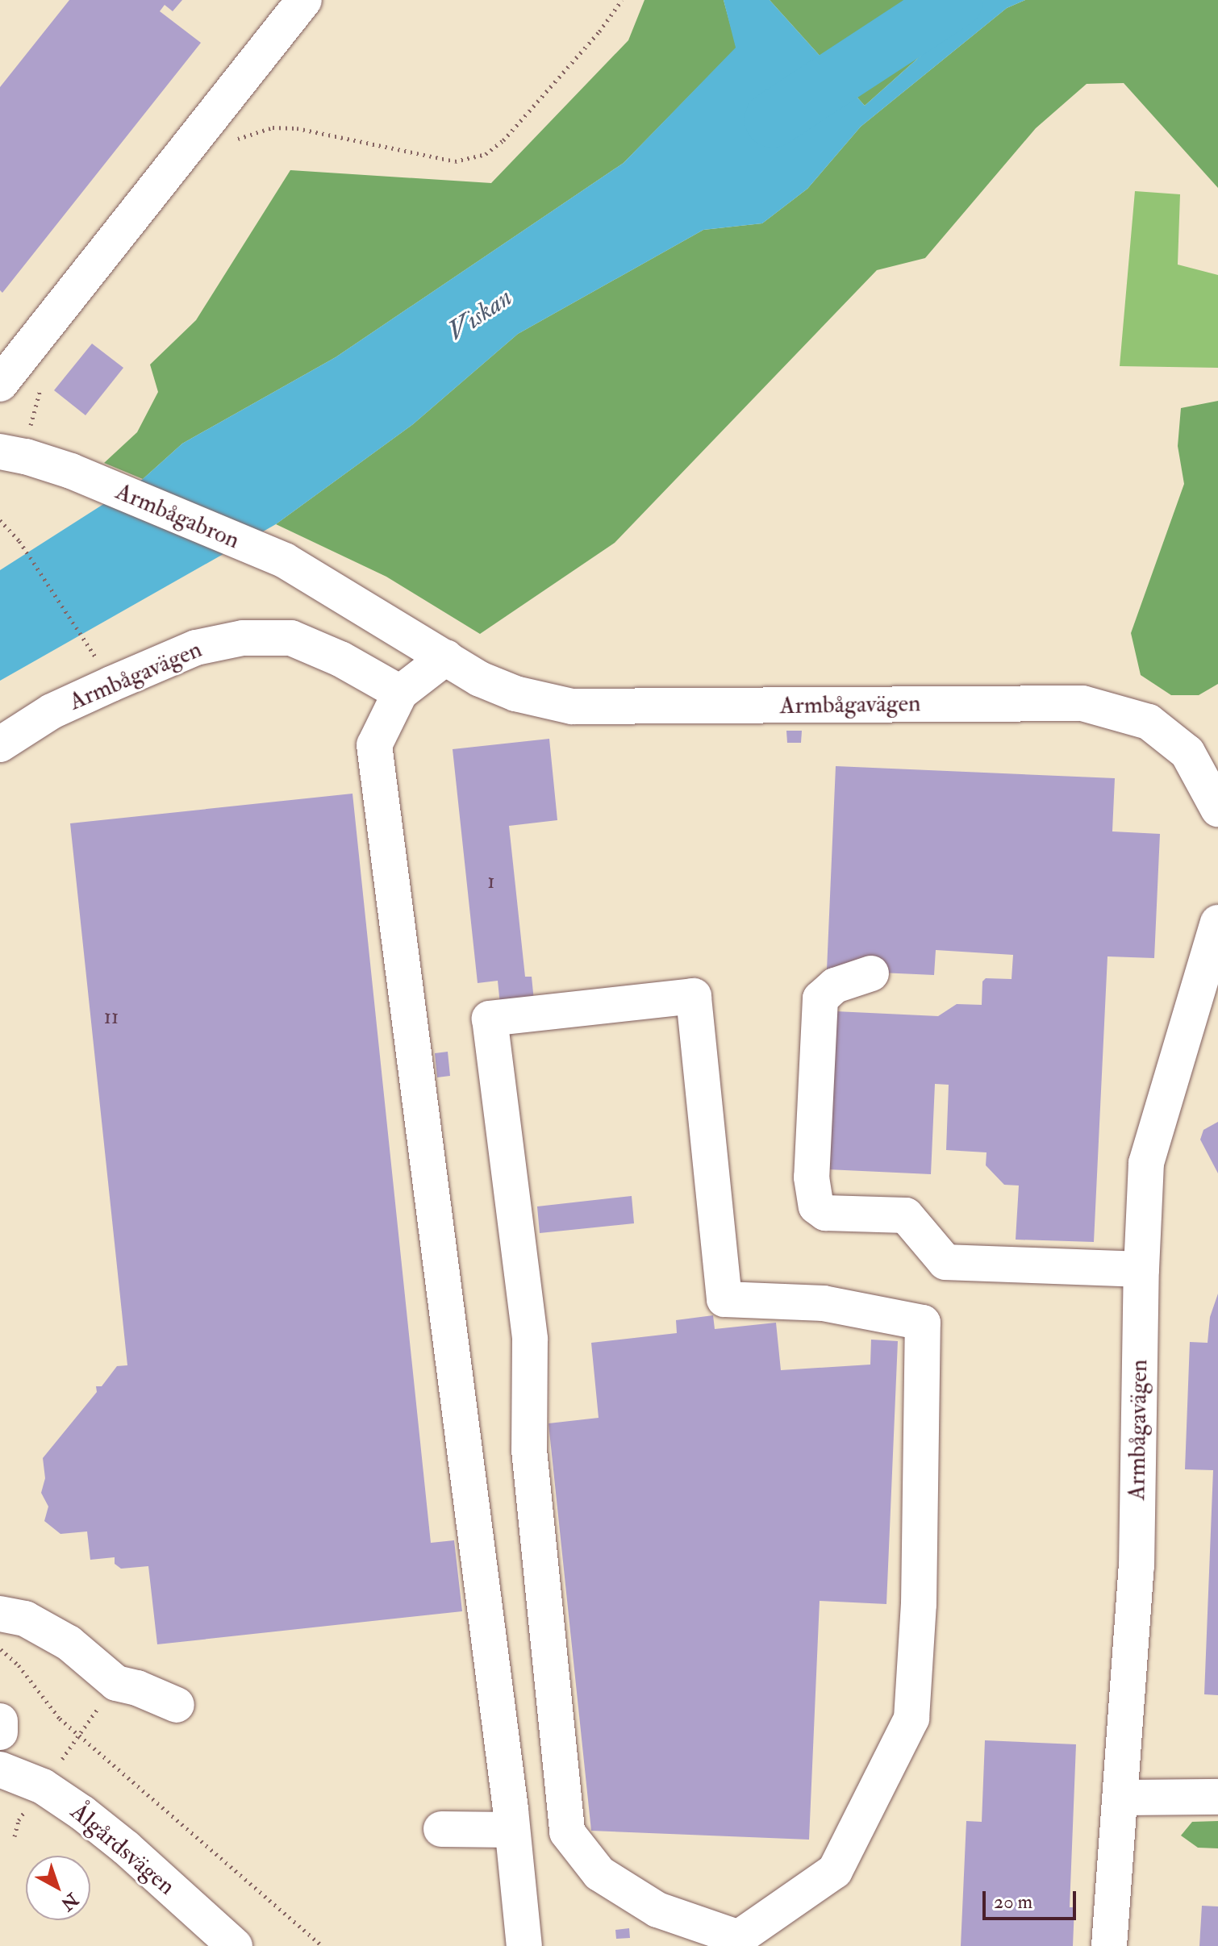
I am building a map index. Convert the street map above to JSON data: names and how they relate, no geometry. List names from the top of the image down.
{
  "streets": {
    "street": ["Armbågabron", "Armbågavägen", "Ålgårdsvägen"]
  },
  "crossings": [
    ["Armbågabron", "Armbågavägen"]
  ],
  "water": ["Viskan"],
  "house_numbers": ["1", "11"],
  "scale_bar": "20 m",
  "north": "bottom right"
}
